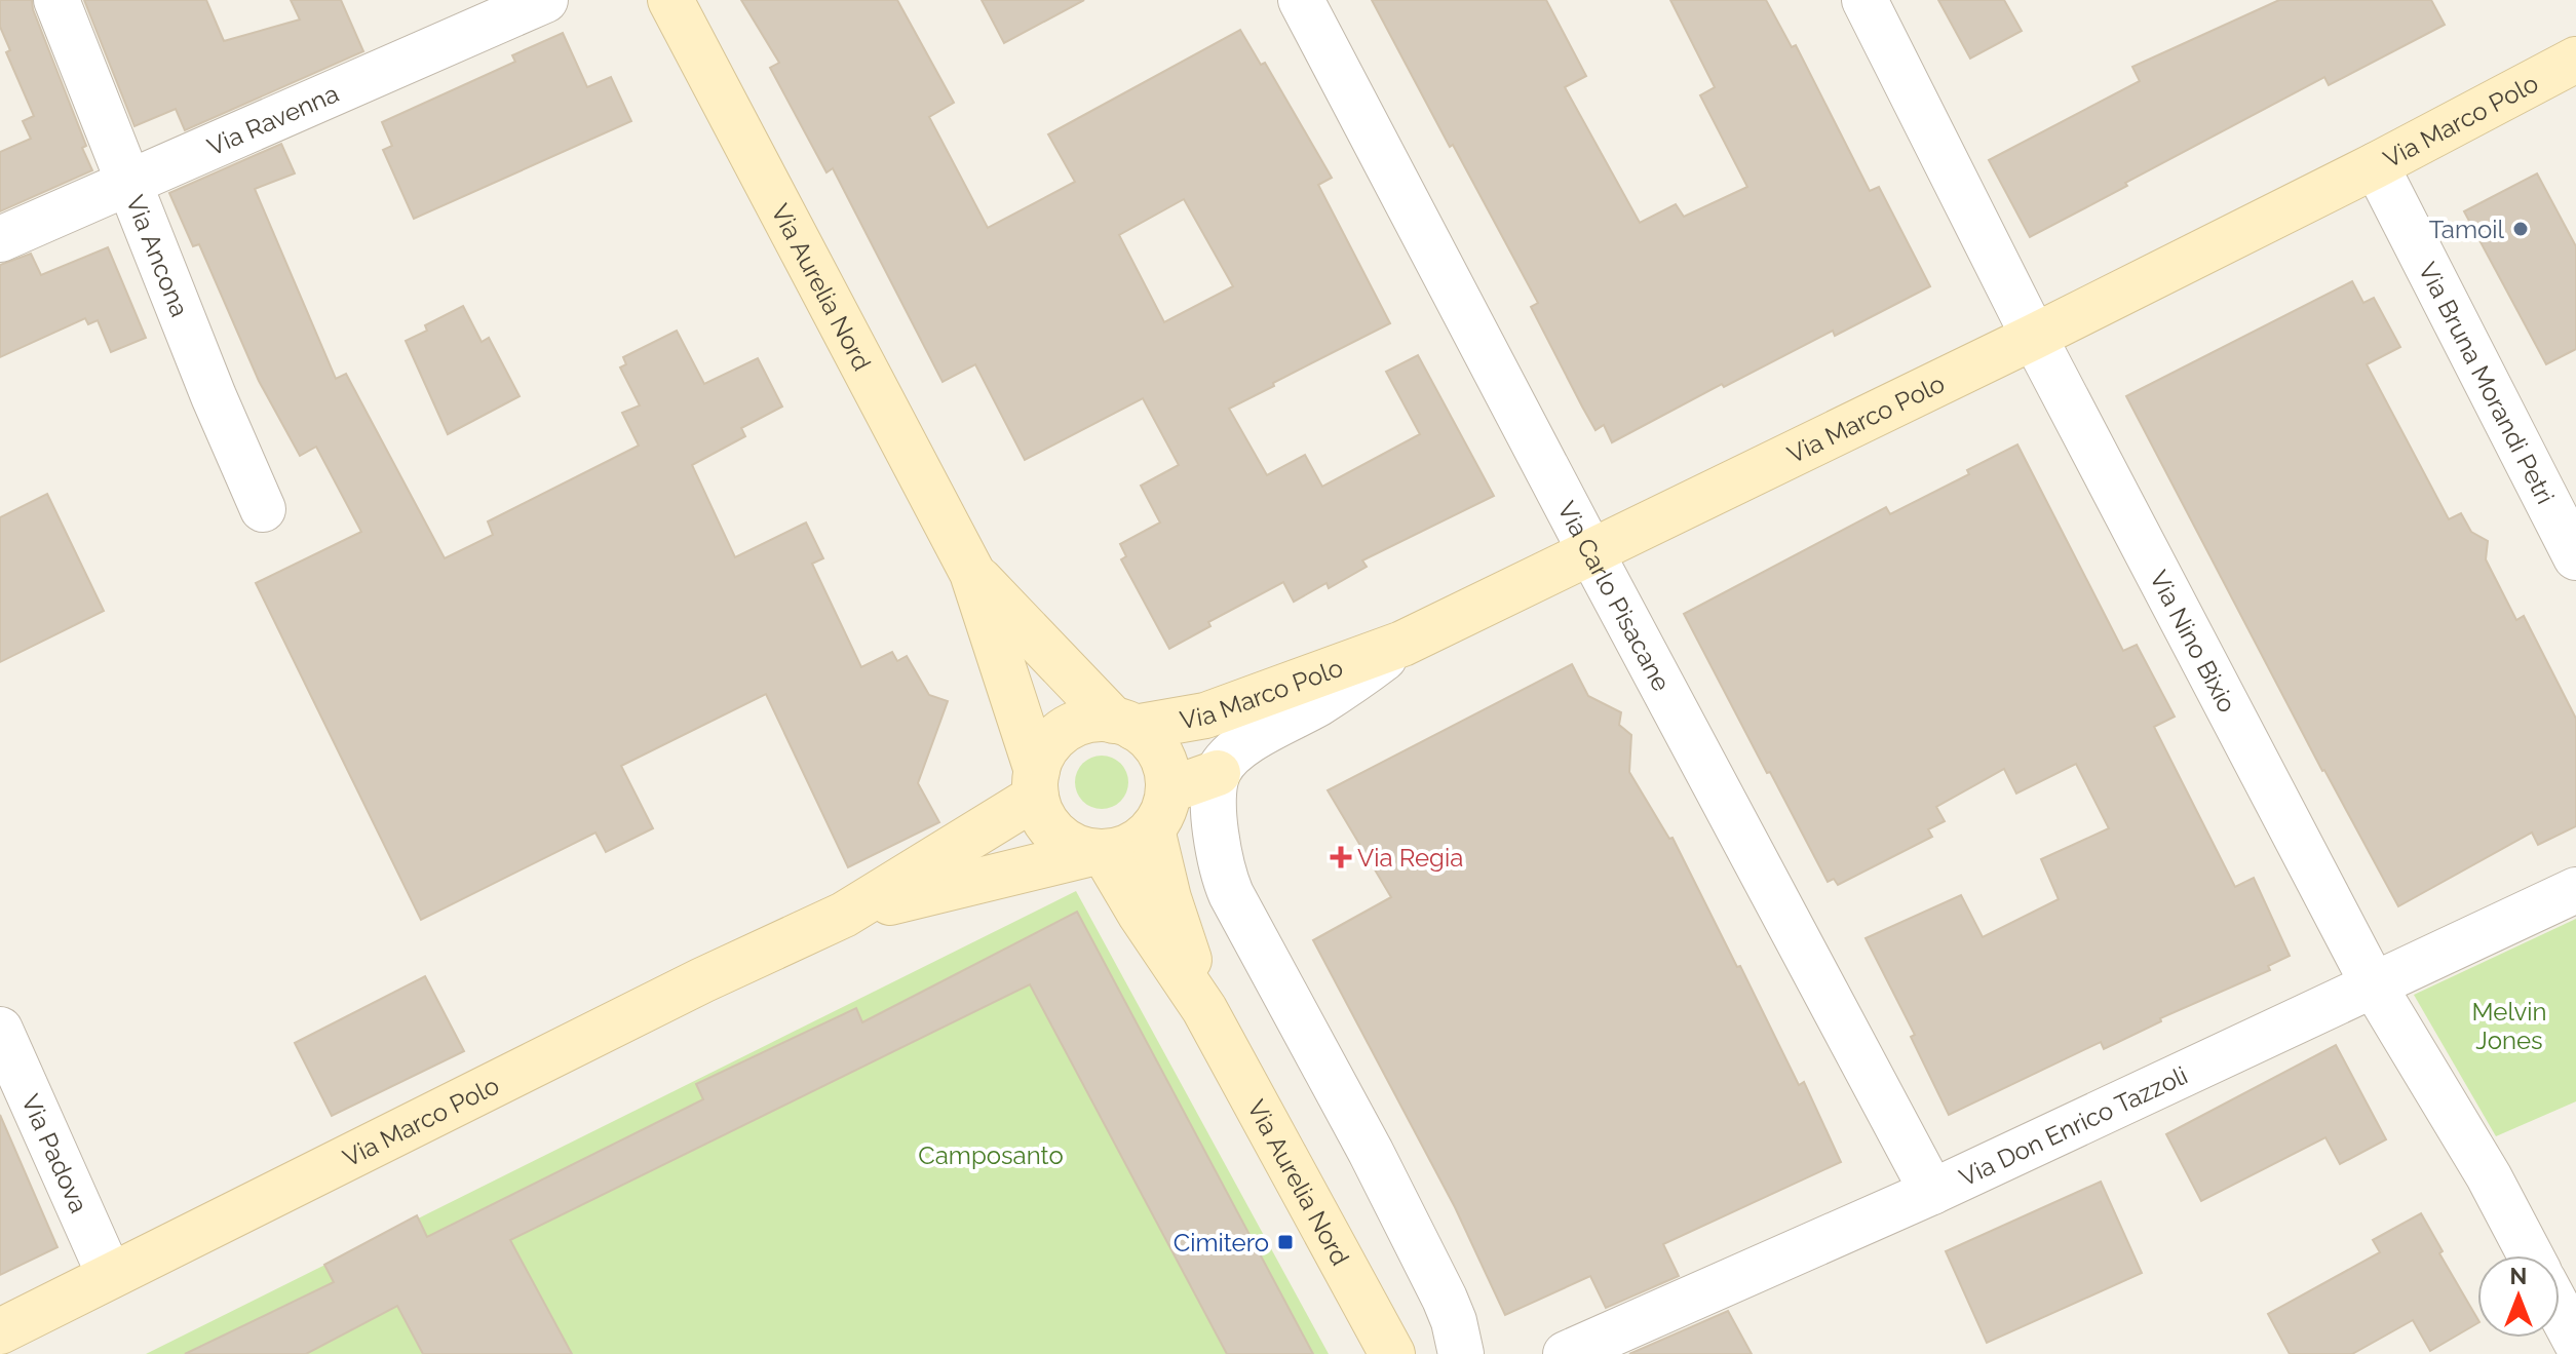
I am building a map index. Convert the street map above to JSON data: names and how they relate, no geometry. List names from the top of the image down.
{
  "streets": {
    "street": [
      "Via Ravenna",
      "Via Marco Polo",
      "Via Ancona",
      "Via Aurelia Nord",
      "Via Bruna Morandi Petri",
      "Via Carlo Pisacane",
      "Via Nino Bixio",
      "Via Don Enrico Tazzoli",
      "Via Padova"
    ]
  },
  "crossings": [
    ["Via Ravenna", "Via Ancona"],
    ["Via Marco Polo", "Via Aurelia Nord"],
    ["Via Marco Polo", "Via Bruna Morandi Petri"],
    ["Via Marco Polo", "Via Carlo Pisacane"],
    ["Via Marco Polo", "Via Nino Bixio"],
    ["Via Marco Polo", "Via Padova"],
    ["Via Carlo Pisacane", "Via Don Enrico Tazzoli"],
    ["Via Nino Bixio", "Via Don Enrico Tazzoli"]
  ],
  "parks": ["Melvin Jones", "Camposanto"],
  "places": {
    "other": ["Tamoil"],
    "health": ["Via Regia"],
    "transit": ["Cimitero"]
  },
  "north": "top"
}
